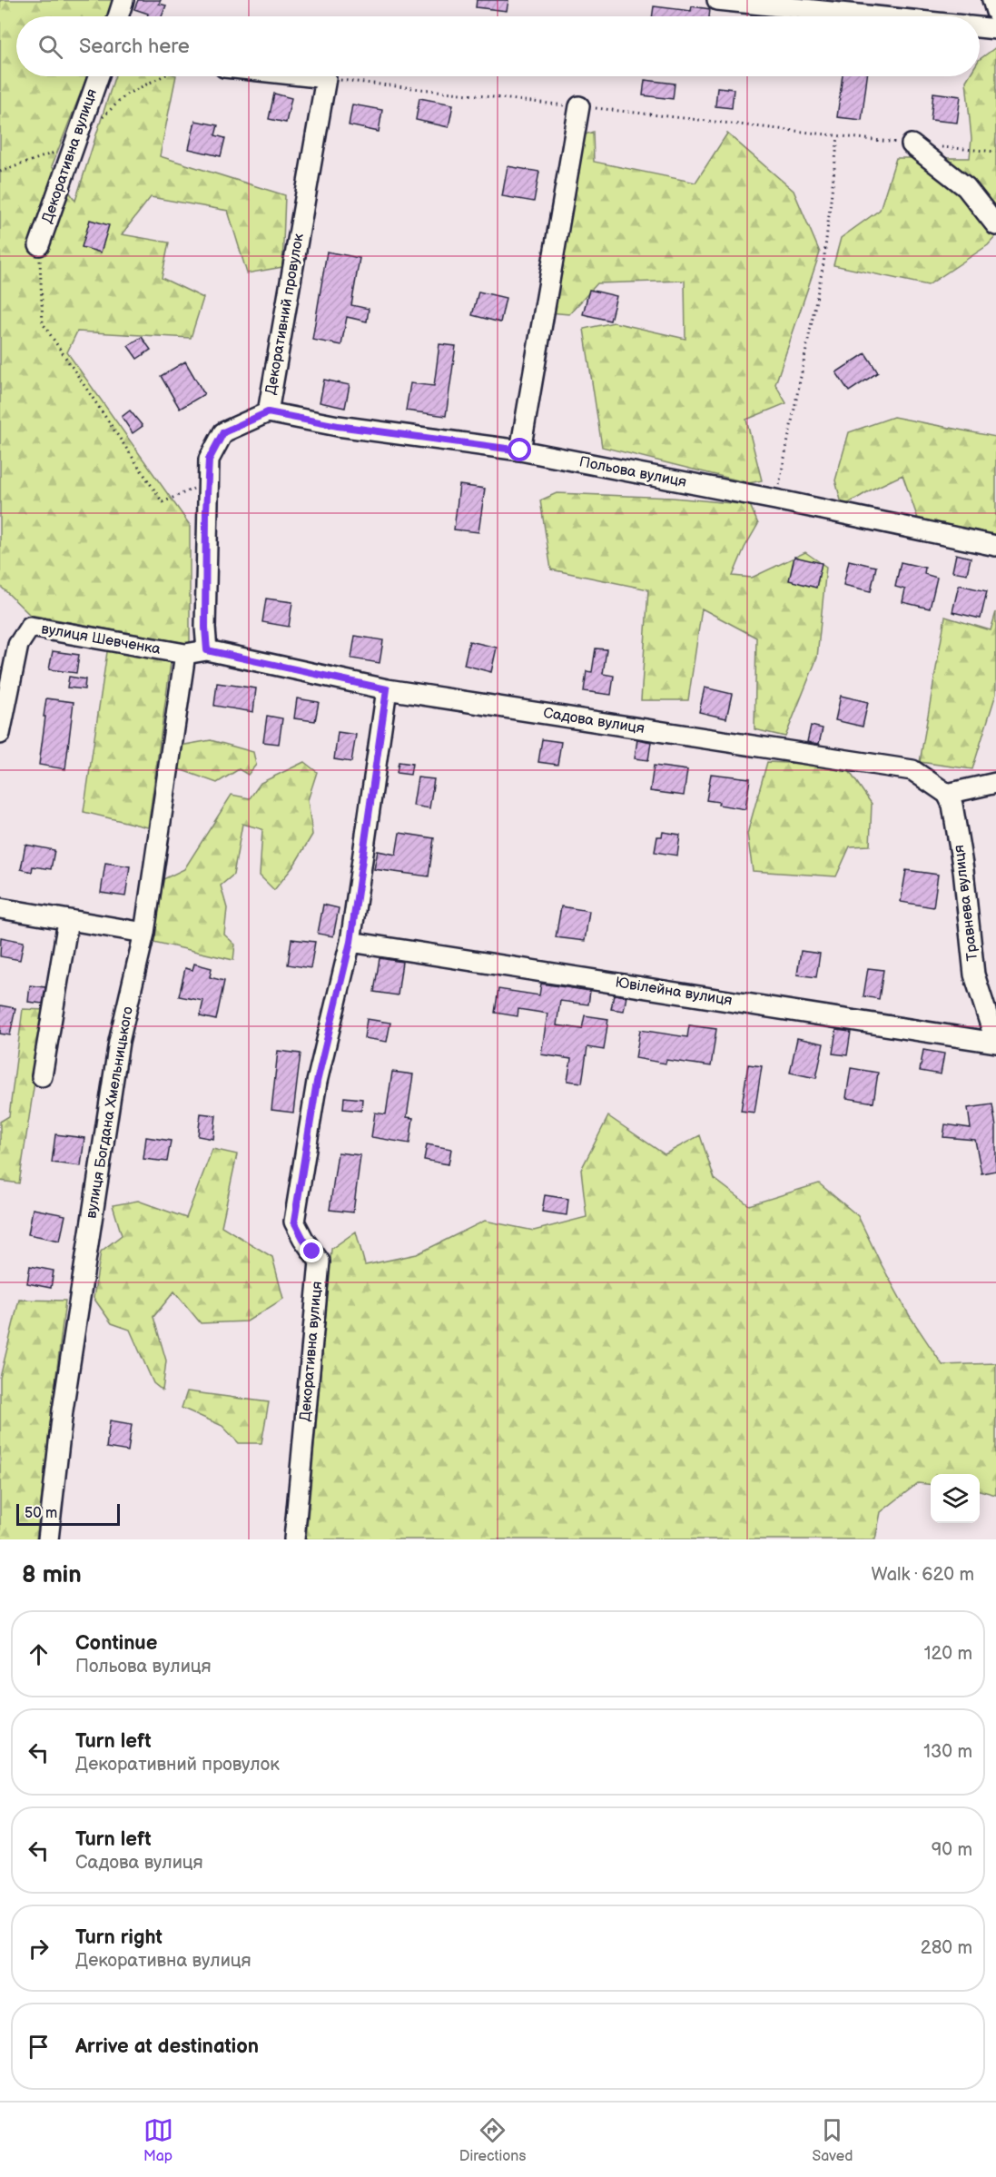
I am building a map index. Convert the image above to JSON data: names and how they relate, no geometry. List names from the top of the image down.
{
  "streets": {
    "street": [
      "Декоративна вулиця",
      "Декоративний провулок",
      "Польова вулиця",
      "вулиця Шевченка",
      "Садова вулиця",
      "Травнева вулиця",
      "Ювілейна вулиця",
      "вулиця Богдана Хмельницького"
    ]
  },
  "crossings": [
    ["Декоративна вулиця", "Садова вулиця"],
    ["Декоративна вулиця", "Ювілейна вулиця"],
    ["Декоративний провулок", "Польова вулиця"],
    ["Декоративний провулок", "Садова вулиця"],
    ["вулиця Шевченка", "Садова вулиця"],
    ["вулиця Шевченка", "вулиця Богдана Хмельницького"],
    ["Садова вулиця", "Травнева вулиця"],
    ["Садова вулиця", "вулиця Богдана Хмельницького"],
    ["Травнева вулиця", "Ювілейна вулиця"]
  ],
  "scale_bar": "50 m",
  "page": {
    "search": "Search here",
    "scale": "50 m",
    "heading": ["8 min", "Walk · 620 m"],
    "list": [
      ["Continue", "Польова вулиця", "120 m"],
      ["Turn left", "Декоративний провулок", "130 m"],
      ["Turn left", "Садова вулиця", "90 m"],
      ["Turn right", "Декоративна вулиця", "280 m"],
      "Arrive at destination"
    ],
    "nav": ["Map", "Directions", "Saved"]
  }
}
